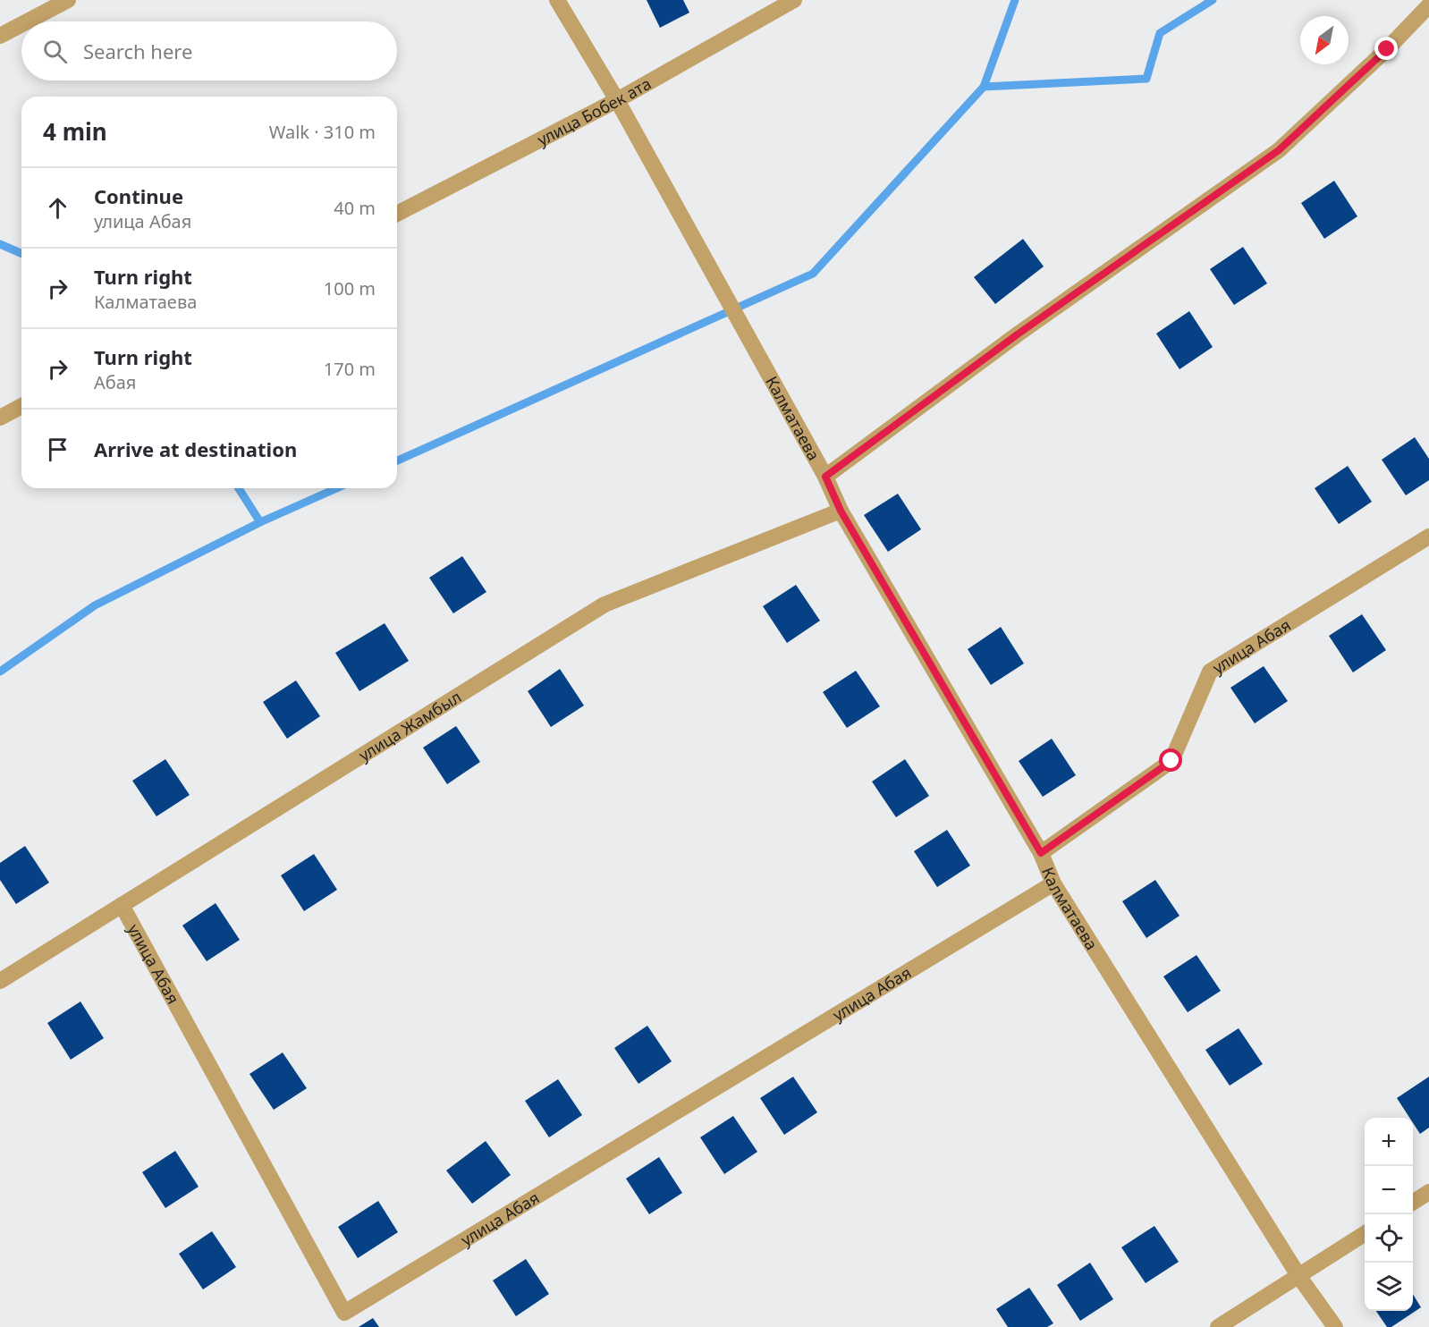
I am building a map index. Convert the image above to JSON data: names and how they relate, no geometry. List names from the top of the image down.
{
  "streets": {
    "street": [
      "улица Бобек ата",
      "Калматаева",
      "улица Абая",
      "улица Жамбыл"
    ]
  },
  "crossings": [
    ["улица Бобек ата", "Калматаева"],
    ["Калматаева", "улица Абая"],
    ["Калматаева", "улица Жамбыл"],
    ["улица Абая", "улица Жамбыл"]
  ],
  "north": "bottom left",
  "page": {
    "search": "Search here",
    "heading": ["4 min", "Walk · 310 m"],
    "list": [
      ["Continue", "улица Абая", "40 m"],
      ["Turn right", "Калматаева", "100 m"],
      ["Turn right", "Абая", "170 m"],
      "Arrive at destination"
    ],
    "map_buttons": ["+", "−"]
  }
}
